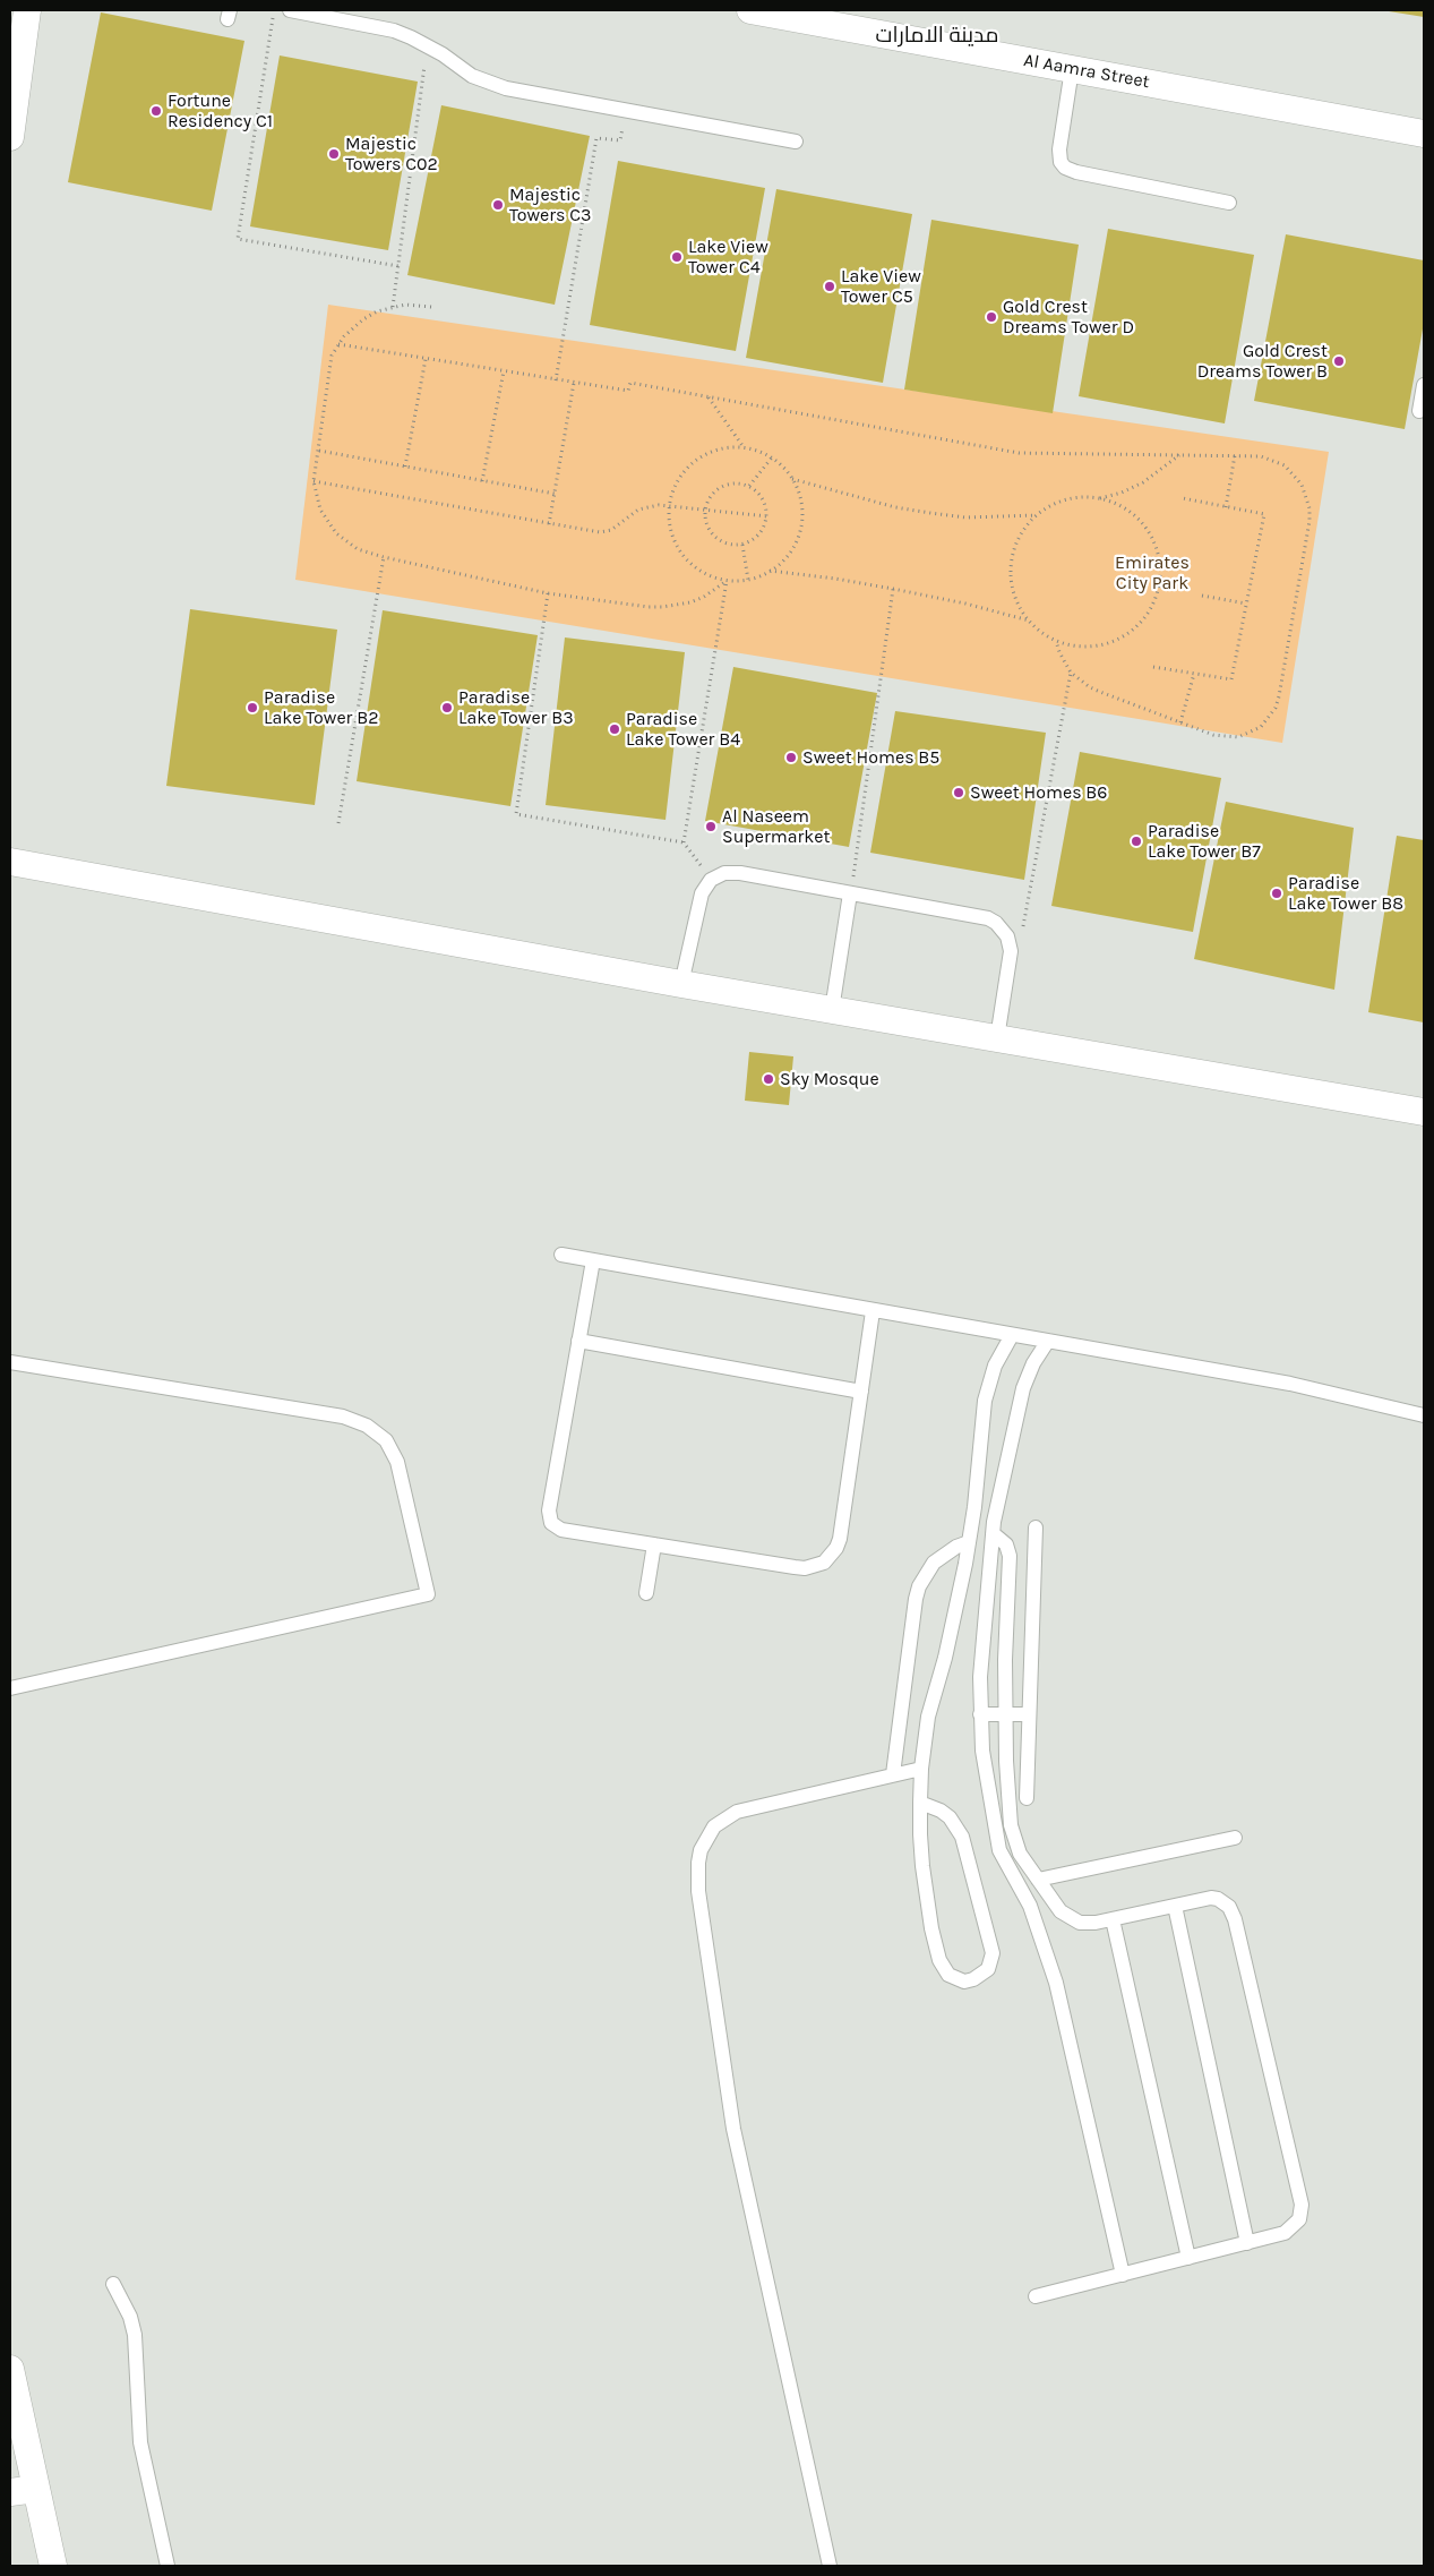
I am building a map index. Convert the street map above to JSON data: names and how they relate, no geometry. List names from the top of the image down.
{
  "streets": {
    "street": ["Al Aamra Street"]
  },
  "districts": ["مدينة الامارات"],
  "parks": ["Emirates City Park"],
  "places": [
    "Fortune Residency C1",
    "Majestic Towers C02",
    "Majestic Towers C3",
    "Lake View Tower C4",
    "Lake View Tower C5",
    "Gold Crest Dreams Tower D",
    "Gold Crest Dreams Tower B",
    "Paradise Lake Tower B2",
    "Paradise Lake Tower B3",
    "Paradise Lake Tower B4",
    "Sweet Homes B5",
    "Sweet Homes B6",
    "Al Naseem Supermarket",
    "Paradise Lake Tower B7",
    "Paradise Lake Tower B8",
    "Sky Mosque"
  ]
}
